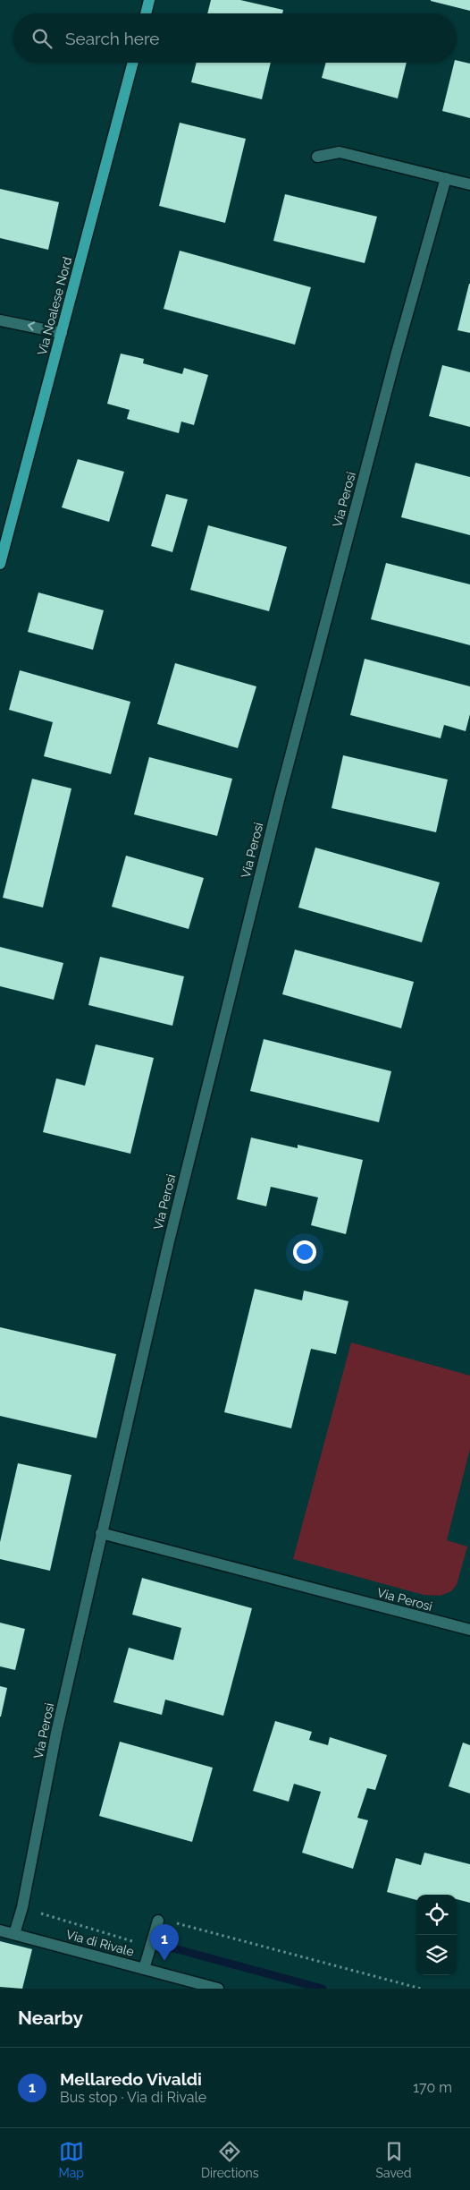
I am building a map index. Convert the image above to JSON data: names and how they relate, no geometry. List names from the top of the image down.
{
  "streets": {
    "main road": ["Via Noalese Nord"],
    "street": ["Via Perosi", "Via di Rivale"]
  },
  "crossings": [
    ["Via Perosi", "Via di Rivale"]
  ],
  "page": {
    "search": "Search here",
    "pins": "1",
    "heading": "Nearby",
    "list": [
      {
        "mark": "1",
        "name": "Mellaredo Vivaldi",
        "note": "Bus stop · Via di Rivale",
        "value": "170 m"
      }
    ],
    "nav": ["Map", "Directions", "Saved"]
  }
}
